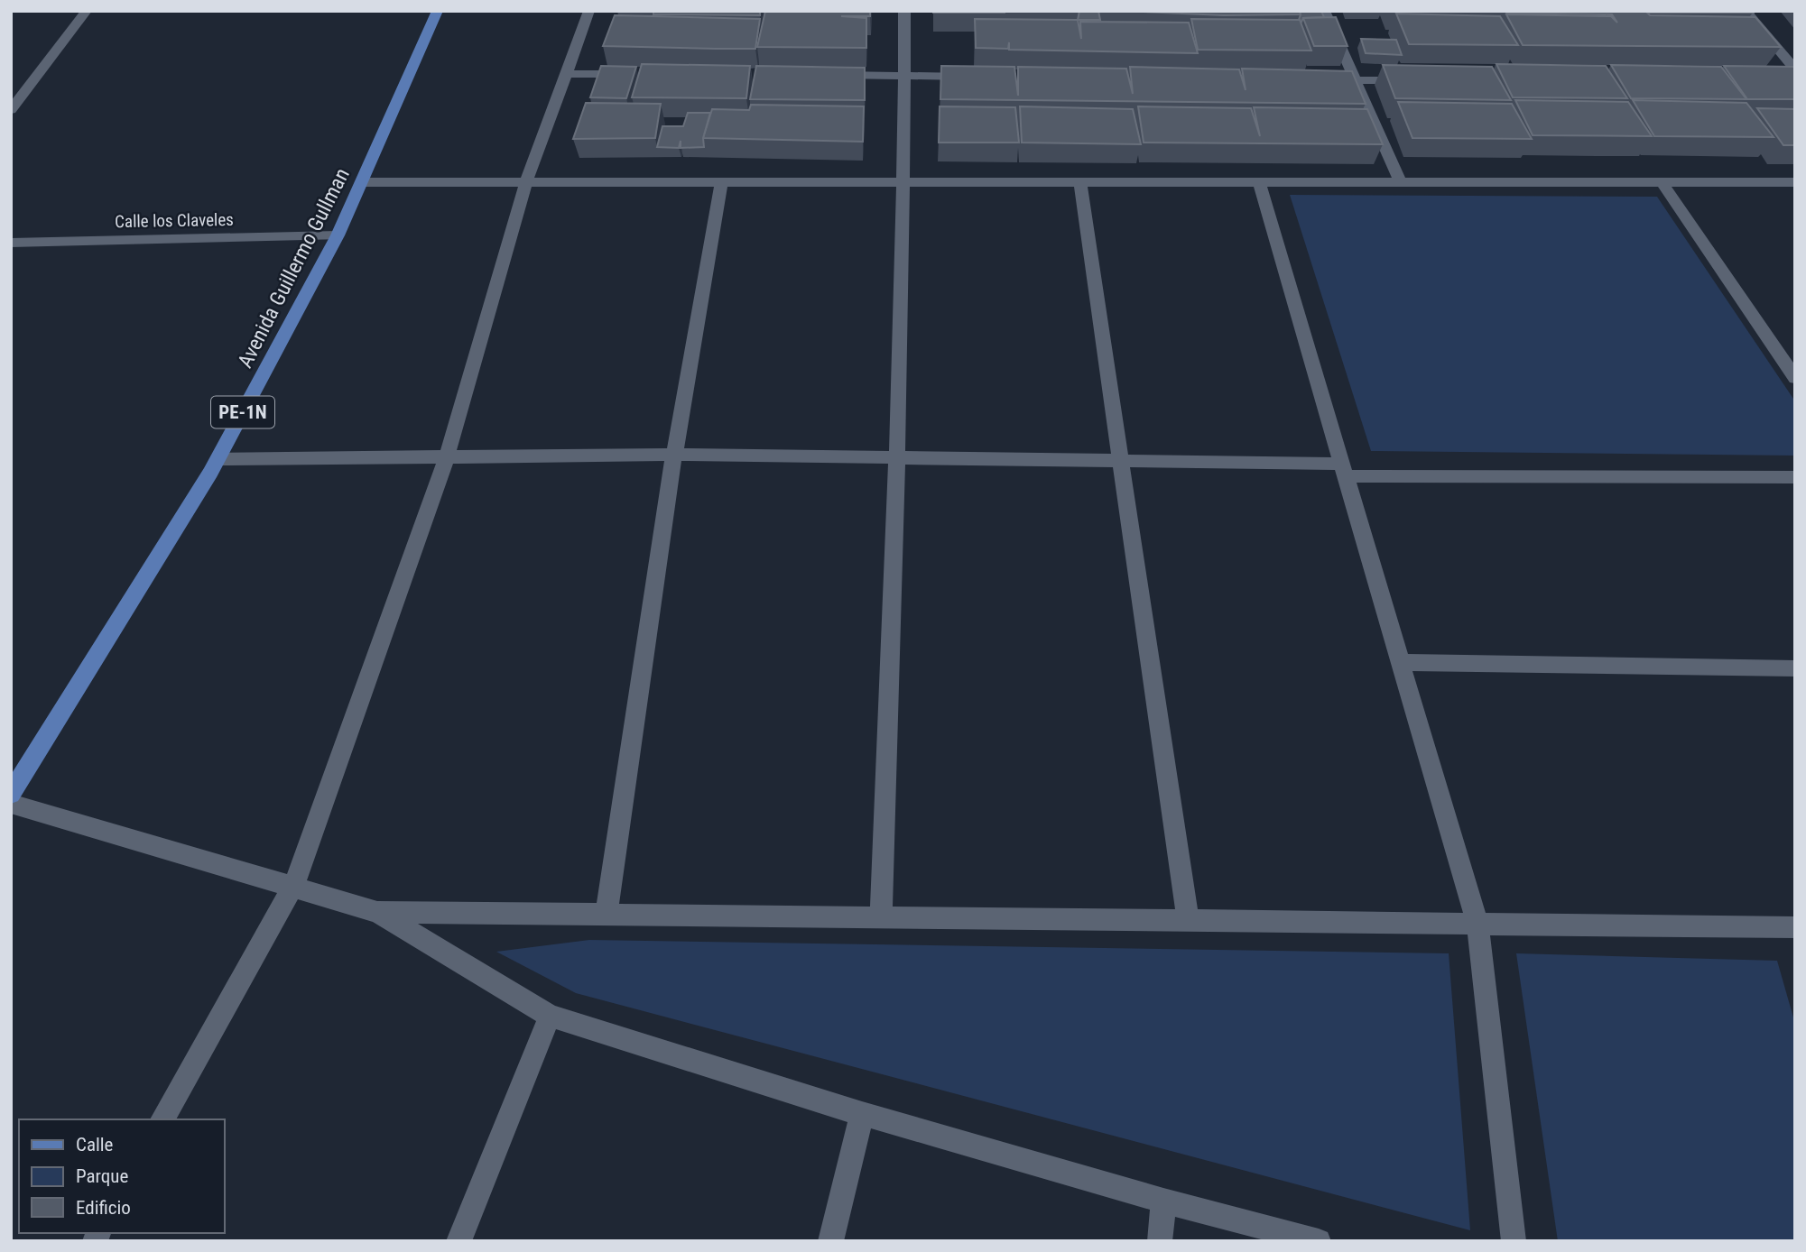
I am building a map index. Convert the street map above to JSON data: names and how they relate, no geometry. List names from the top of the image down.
{
  "streets": {
    "main road": ["Avenida Guillermo Gullman", "PE-1N"],
    "street": ["Calle los Claveles"]
  },
  "crossings": [
    ["Calle los Claveles", "Avenida Guillermo Gullman"]
  ],
  "legend": ["Calle", "Parque", "Edificio"]
}
